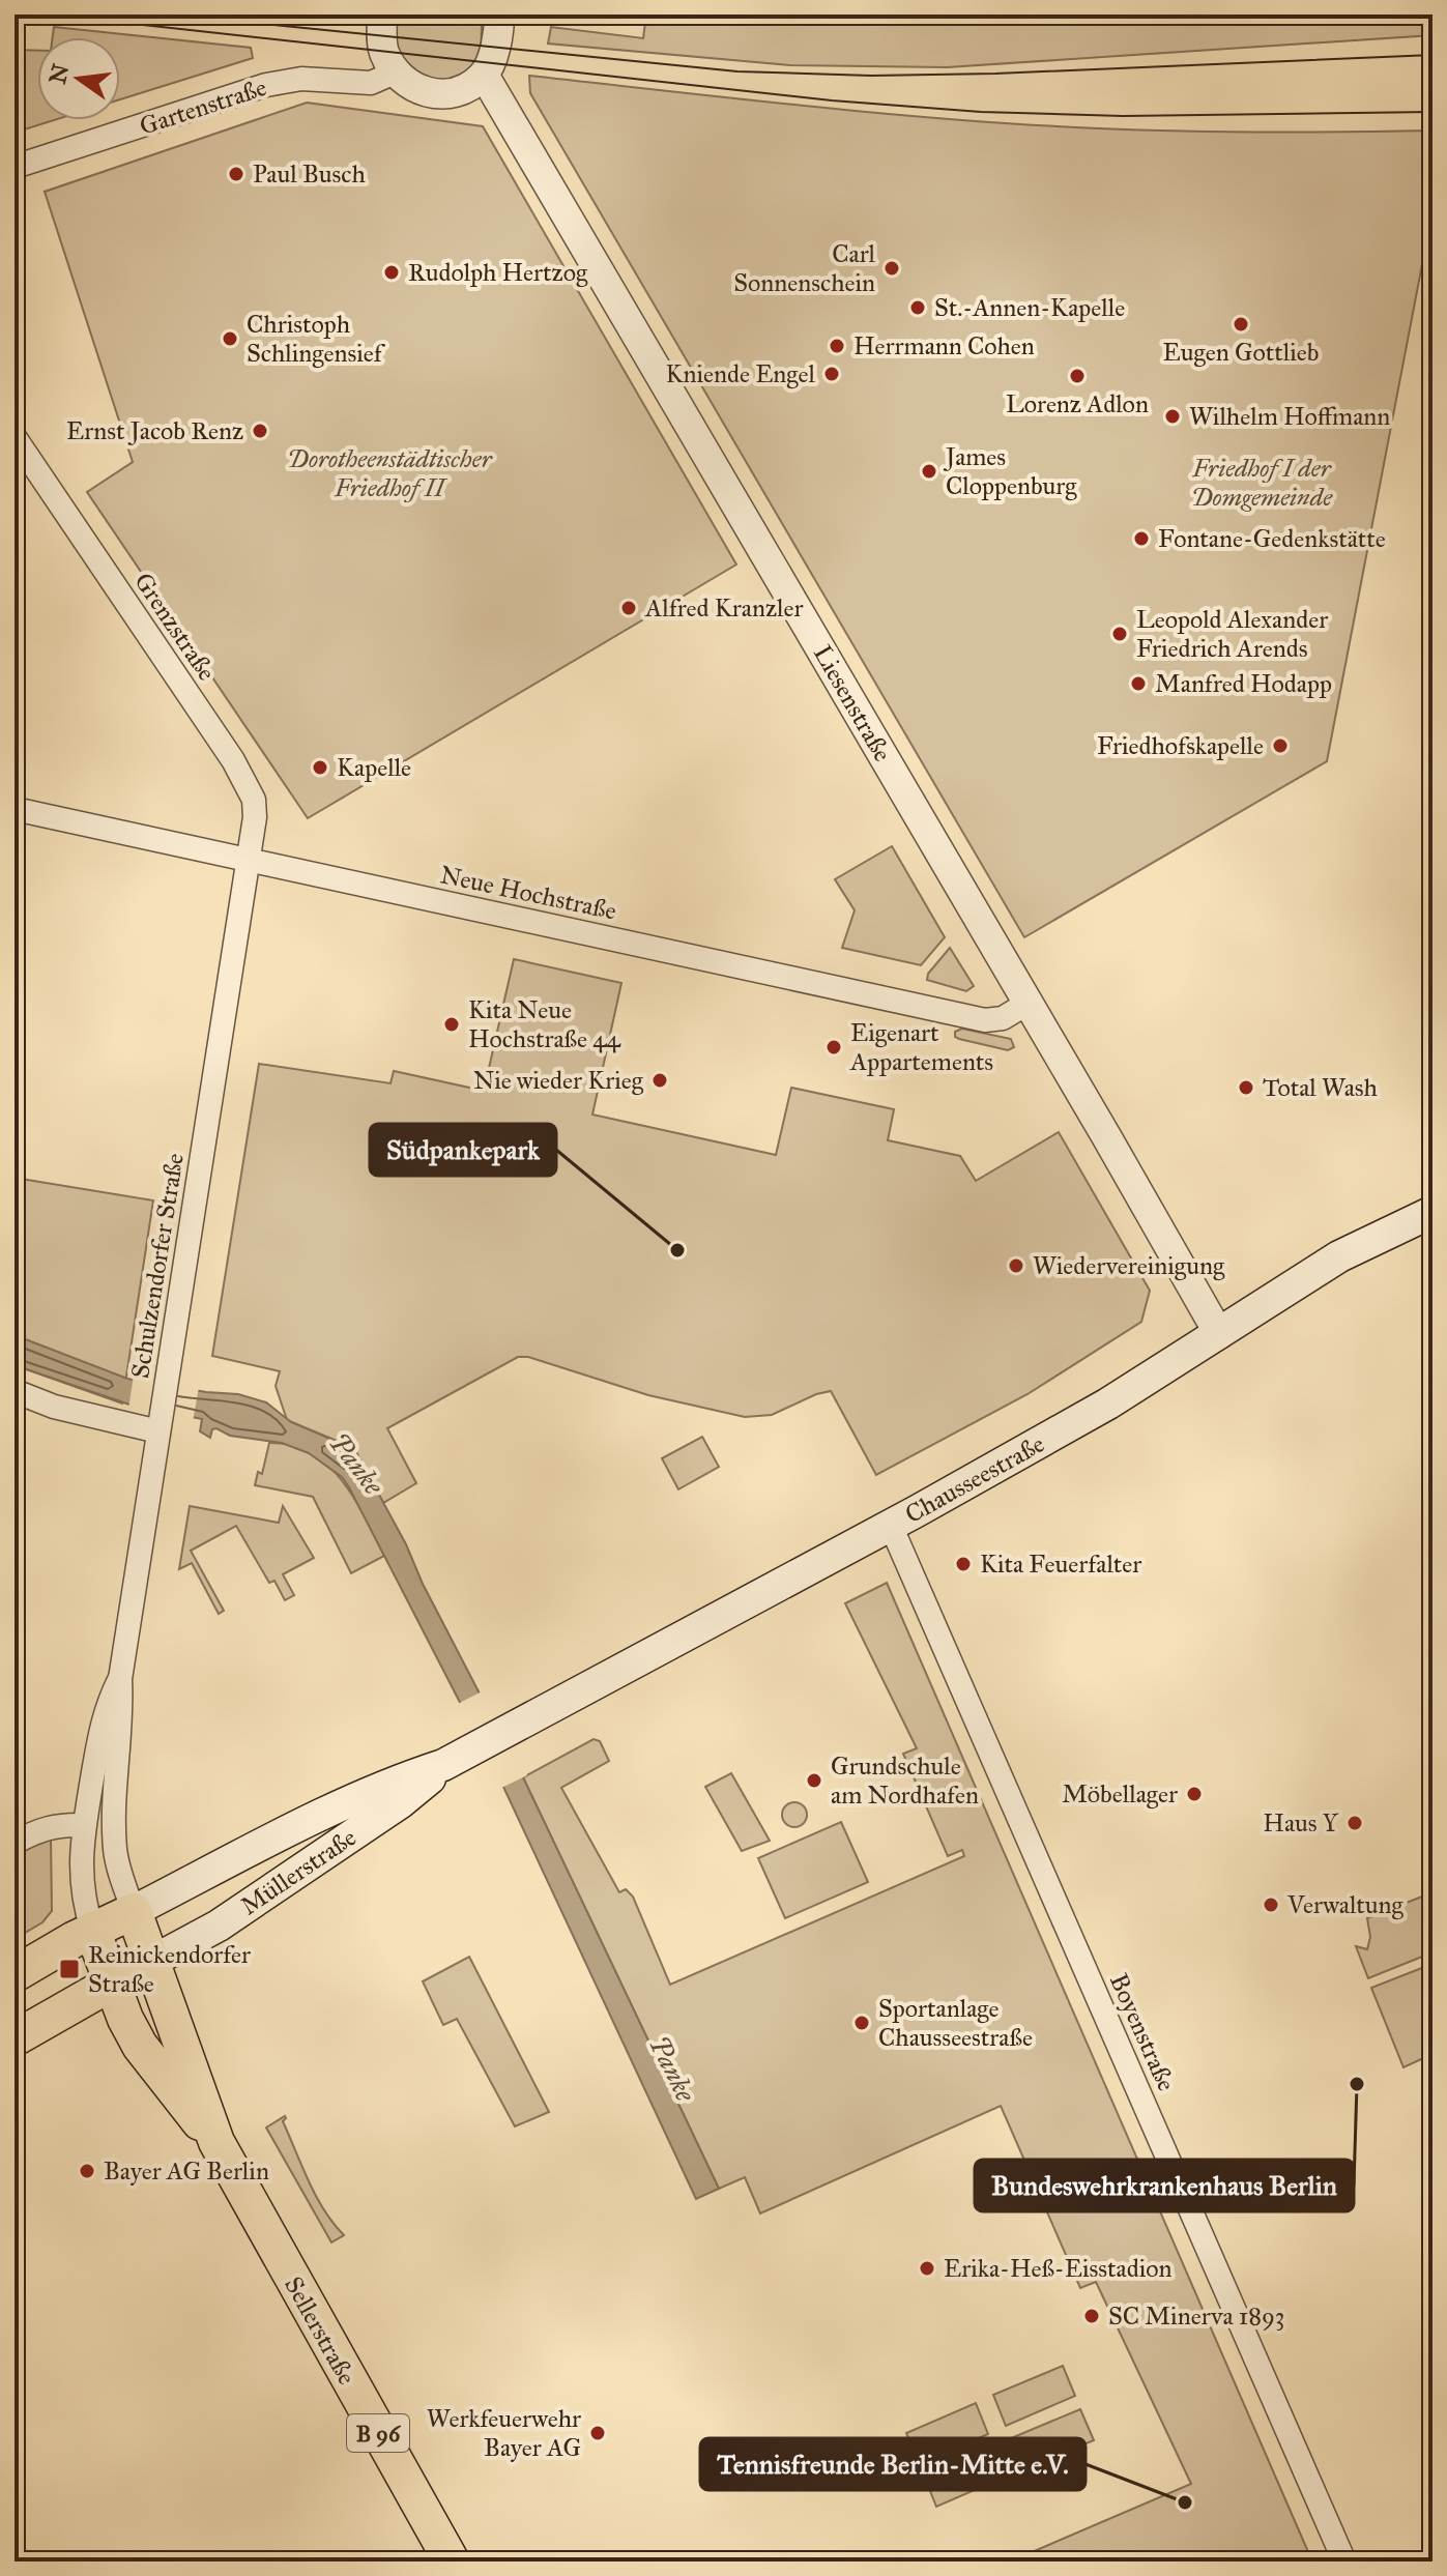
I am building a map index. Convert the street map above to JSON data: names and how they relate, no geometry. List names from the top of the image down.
{
  "streets": {
    "main road": [
      "Chausseestraße",
      "Müllerstraße",
      "Sellerstraße",
      "B 96"
    ],
    "street": [
      "Gartenstraße",
      "Grenzstraße",
      "Liesenstraße",
      "Neue Hochstraße",
      "Schulzendorfer Straße",
      "Boyenstraße"
    ]
  },
  "crossings": [
    ["Grenzstraße", "Neue Hochstraße"],
    ["Grenzstraße", "Schulzendorfer Straße"],
    ["Liesenstraße", "Neue Hochstraße"],
    ["Liesenstraße", "Chausseestraße"],
    ["Neue Hochstraße", "Schulzendorfer Straße"],
    ["Schulzendorfer Straße", "Müllerstraße"],
    ["Schulzendorfer Straße", "Sellerstraße"],
    ["Chausseestraße", "Müllerstraße"],
    ["Chausseestraße", "Boyenstraße"],
    ["Müllerstraße", "Sellerstraße"]
  ],
  "water": ["Panke"],
  "parks": ["Dorotheenstädtischer Friedhof II", "Friedhof I der Domgemeinde"],
  "places": {
    "other": [
      "Paul Busch",
      "Carl Sonnenschein",
      "Rudolph Hertzog",
      "St.-Annen-Kapelle",
      "Eugen Gottlieb",
      "Christoph Schlingensief",
      "Herrmann Cohen",
      "Kniende Engel",
      "Lorenz Adlon",
      "Wilhelm Hoffmann",
      "Ernst Jacob Renz",
      "James Cloppenburg",
      "Fontane-Gedenkstätte",
      "Alfred Kranzler",
      "Leopold Alexander Friedrich Arends",
      "Manfred Hodapp",
      "Friedhofskapelle",
      "Kapelle",
      "Kita Neue Hochstraße 44",
      "Eigenart Appartements",
      "Nie wieder Krieg",
      "Total Wash",
      "Südpankepark",
      "Wiedervereinigung",
      "Kita Feuerfalter",
      "Grundschule am Nordhafen",
      "Möbellager",
      "Haus Y",
      "Verwaltung",
      "Sportanlage Chausseestraße",
      "Bundeswehrkrankenhaus Berlin",
      "Bayer AG Berlin",
      "Erika-Heß-Eisstadion",
      "SC Minerva 1893",
      "Werkfeuerwehr Bayer AG",
      "Tennisfreunde Berlin-Mitte e.V."
    ],
    "transit": ["Reinickendorfer Straße"]
  },
  "north": "left"
}
